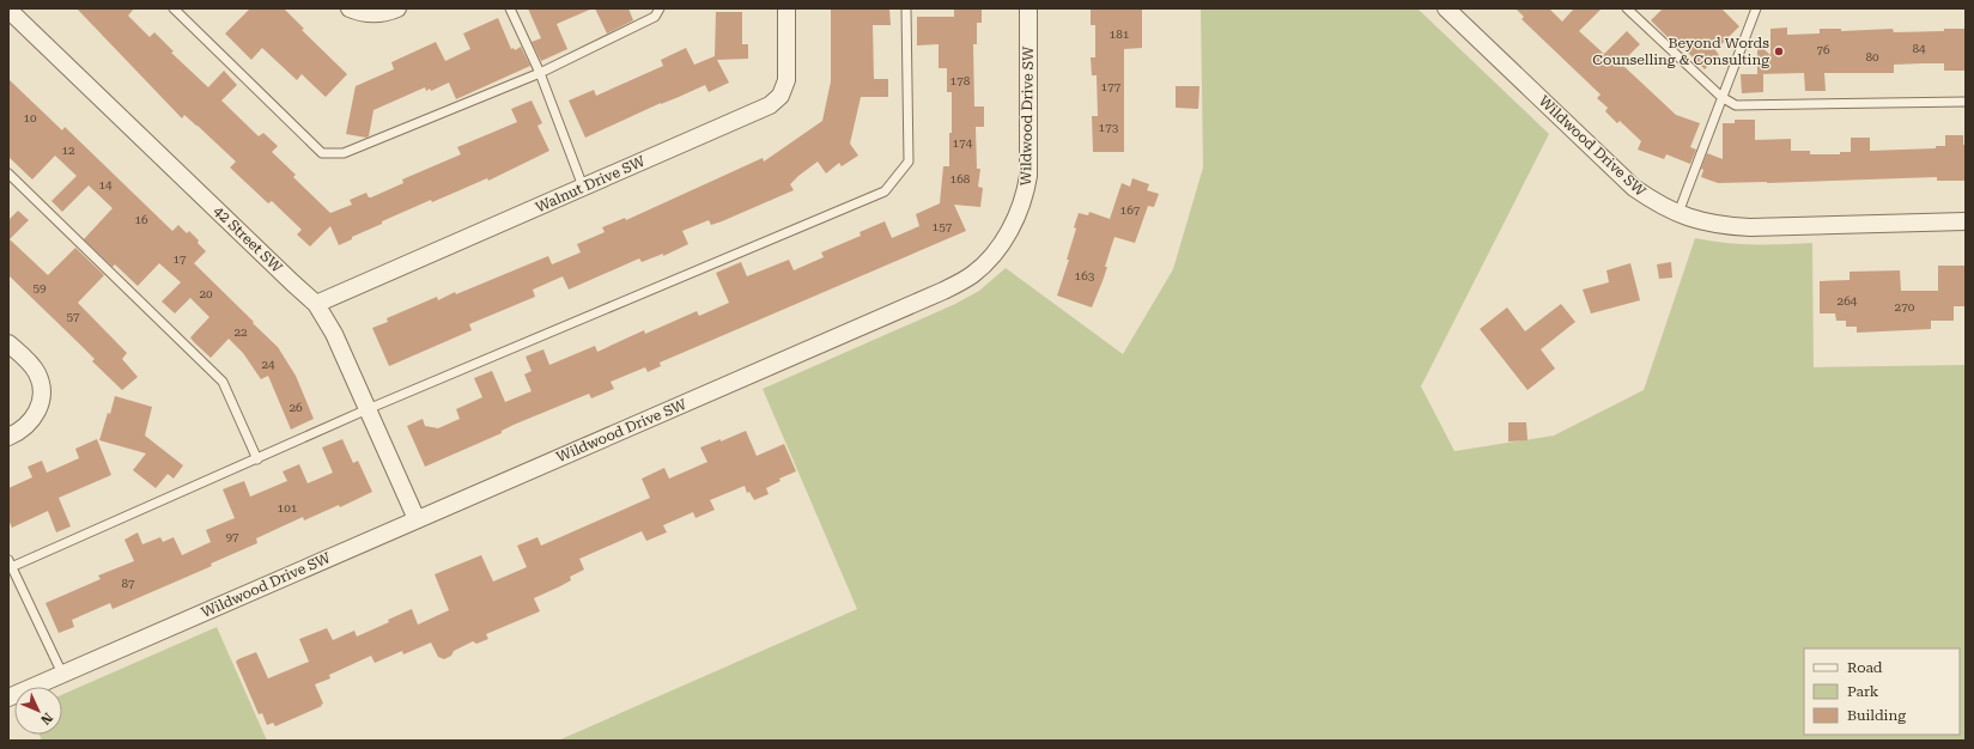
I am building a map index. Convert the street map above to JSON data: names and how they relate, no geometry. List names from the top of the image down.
{
  "streets": {
    "street": ["Wildwood Drive SW", "Walnut Drive SW", "42 Street SW"]
  },
  "crossings": [
    ["Wildwood Drive SW", "42 Street SW"],
    ["Walnut Drive SW", "42 Street SW"]
  ],
  "places": ["Beyond Words Counselling & Consulting"],
  "house_numbers": [
    "181",
    "84",
    "76",
    "80",
    "178",
    "177",
    "10",
    "173",
    "174",
    "12",
    "168",
    "14",
    "167",
    "16",
    "157",
    "17",
    "163",
    "59",
    "20",
    "264",
    "270",
    "57",
    "22",
    "24",
    "26",
    "101",
    "97",
    "87"
  ],
  "legend": ["Road", "Park", "Building"],
  "north": "bottom right"
}
